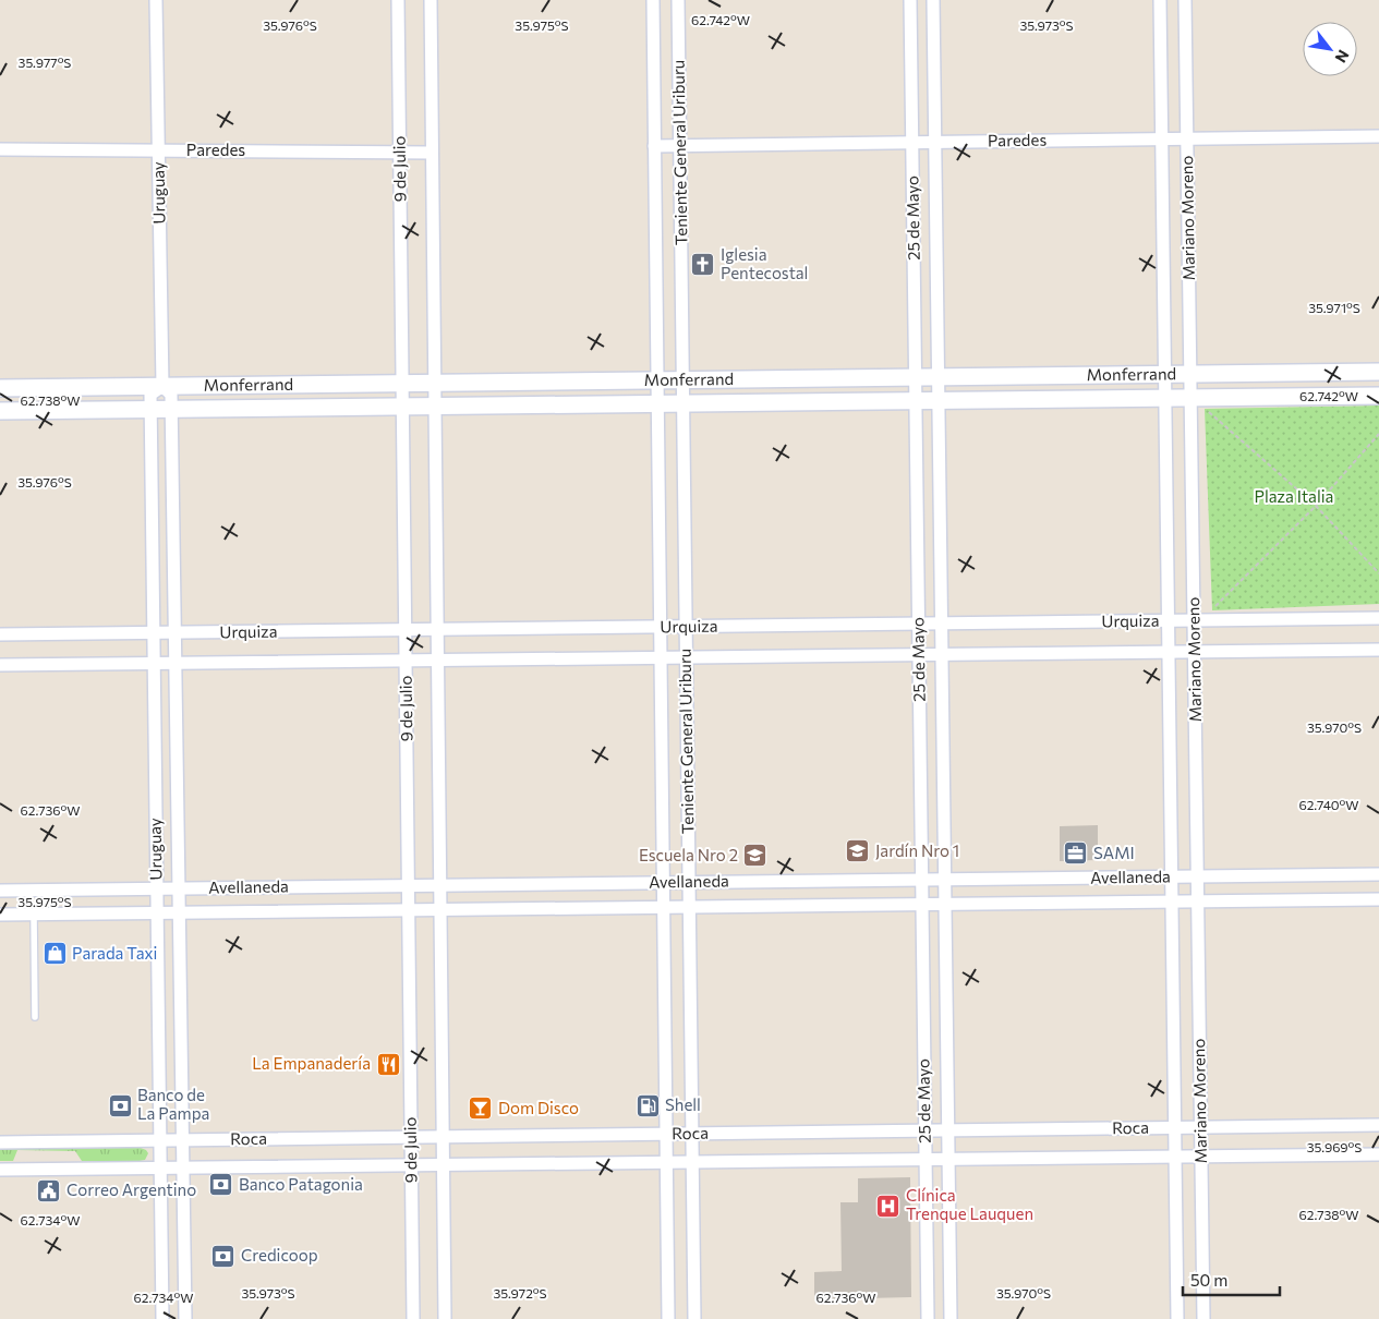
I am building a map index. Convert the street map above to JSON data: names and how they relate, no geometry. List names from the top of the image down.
{
  "streets": {
    "street": [
      "Paredes",
      "Teniente General Uriburu",
      "9 de Julio",
      "Uruguay",
      "25 de Mayo",
      "Mariano Moreno",
      "Monferrand",
      "Urquiza",
      "Avellaneda",
      "Roca"
    ]
  },
  "crossings": [
    ["Paredes", "Teniente General Uriburu"],
    ["Paredes", "9 de Julio"],
    ["Paredes", "Uruguay"],
    ["Paredes", "25 de Mayo"],
    ["Paredes", "Mariano Moreno"],
    ["Teniente General Uriburu", "Monferrand"],
    ["Teniente General Uriburu", "Urquiza"],
    ["Teniente General Uriburu", "Avellaneda"],
    ["Teniente General Uriburu", "Roca"],
    ["9 de Julio", "Monferrand"],
    ["9 de Julio", "Urquiza"],
    ["9 de Julio", "Avellaneda"],
    ["9 de Julio", "Roca"],
    ["Uruguay", "Monferrand"],
    ["Uruguay", "Urquiza"],
    ["Uruguay", "Avellaneda"],
    ["Uruguay", "Roca"],
    ["25 de Mayo", "Monferrand"],
    ["25 de Mayo", "Urquiza"],
    ["25 de Mayo", "Avellaneda"],
    ["25 de Mayo", "Roca"],
    ["Mariano Moreno", "Monferrand"],
    ["Mariano Moreno", "Urquiza"],
    ["Mariano Moreno", "Avellaneda"],
    ["Mariano Moreno", "Roca"]
  ],
  "parks": ["Plaza Italia"],
  "places": {
    "church": ["Iglesia Pentecostal"],
    "school or university": ["Jardín Nro 1", "Escuela Nro 2"],
    "office": ["SAMI"],
    "shop": ["Parada Taxi"],
    "restaurant": ["La Empanadería"],
    "bank": ["Banco de La Pampa", "Banco Patagonia", "Credicoop"],
    "fuel station": ["Shell"],
    "bar": ["Dom Disco"],
    "public building": ["Correo Argentino"],
    "hospital": ["Clínica Trenque Lauquen"]
  },
  "scale_bar": "50 m",
  "north": "bottom right",
  "coordinates": [
    "62.742°W",
    "35.975°S",
    "35.973°S",
    "35.976°S",
    "35.977°S",
    "35.971°S",
    "62.738°W",
    "35.970°S",
    "62.740°W",
    "62.736°W",
    "35.969°S",
    "62.734°W",
    "35.972°S"
  ]
}
